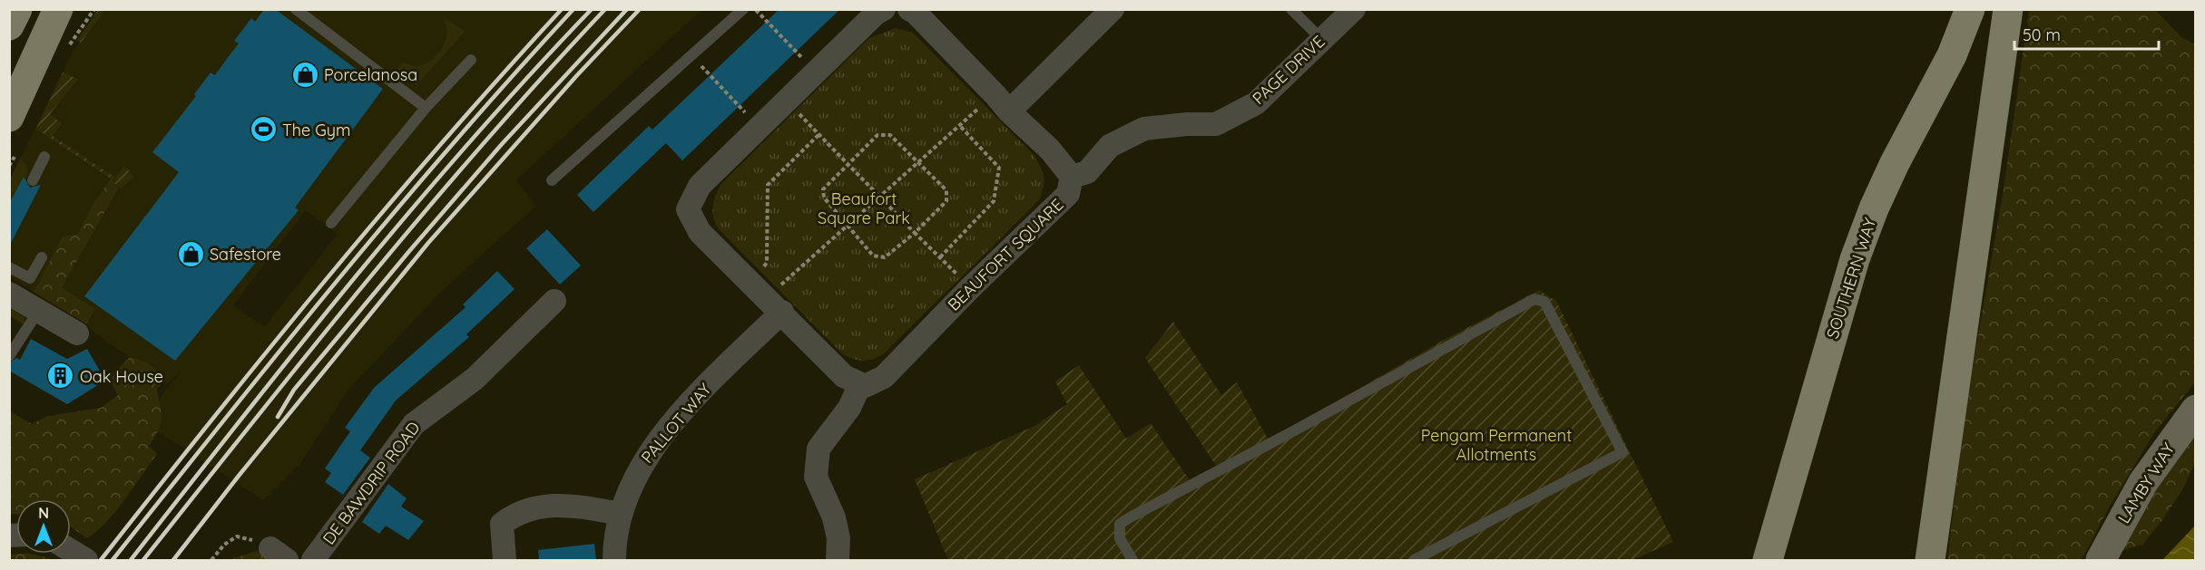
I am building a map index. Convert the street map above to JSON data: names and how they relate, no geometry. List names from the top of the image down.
{
  "streets": {
    "main road": ["SOUTHERN WAY"],
    "street": [
      "PAGE DRIVE",
      "BEAUFORT SQUARE",
      "PALLOT WAY",
      "DE BAWDRIP ROAD",
      "LAMBY WAY"
    ]
  },
  "crossings": [
    ["PAGE DRIVE", "BEAUFORT SQUARE"]
  ],
  "parks": ["Beaufort Square Park", "Pengam Permanent Allotments"],
  "places": {
    "shop": ["Porcelanosa", "Safestore"],
    "sports": ["The Gym"],
    "building": ["Oak House"]
  },
  "scale_bar": "50 m",
  "north": "top"
}
